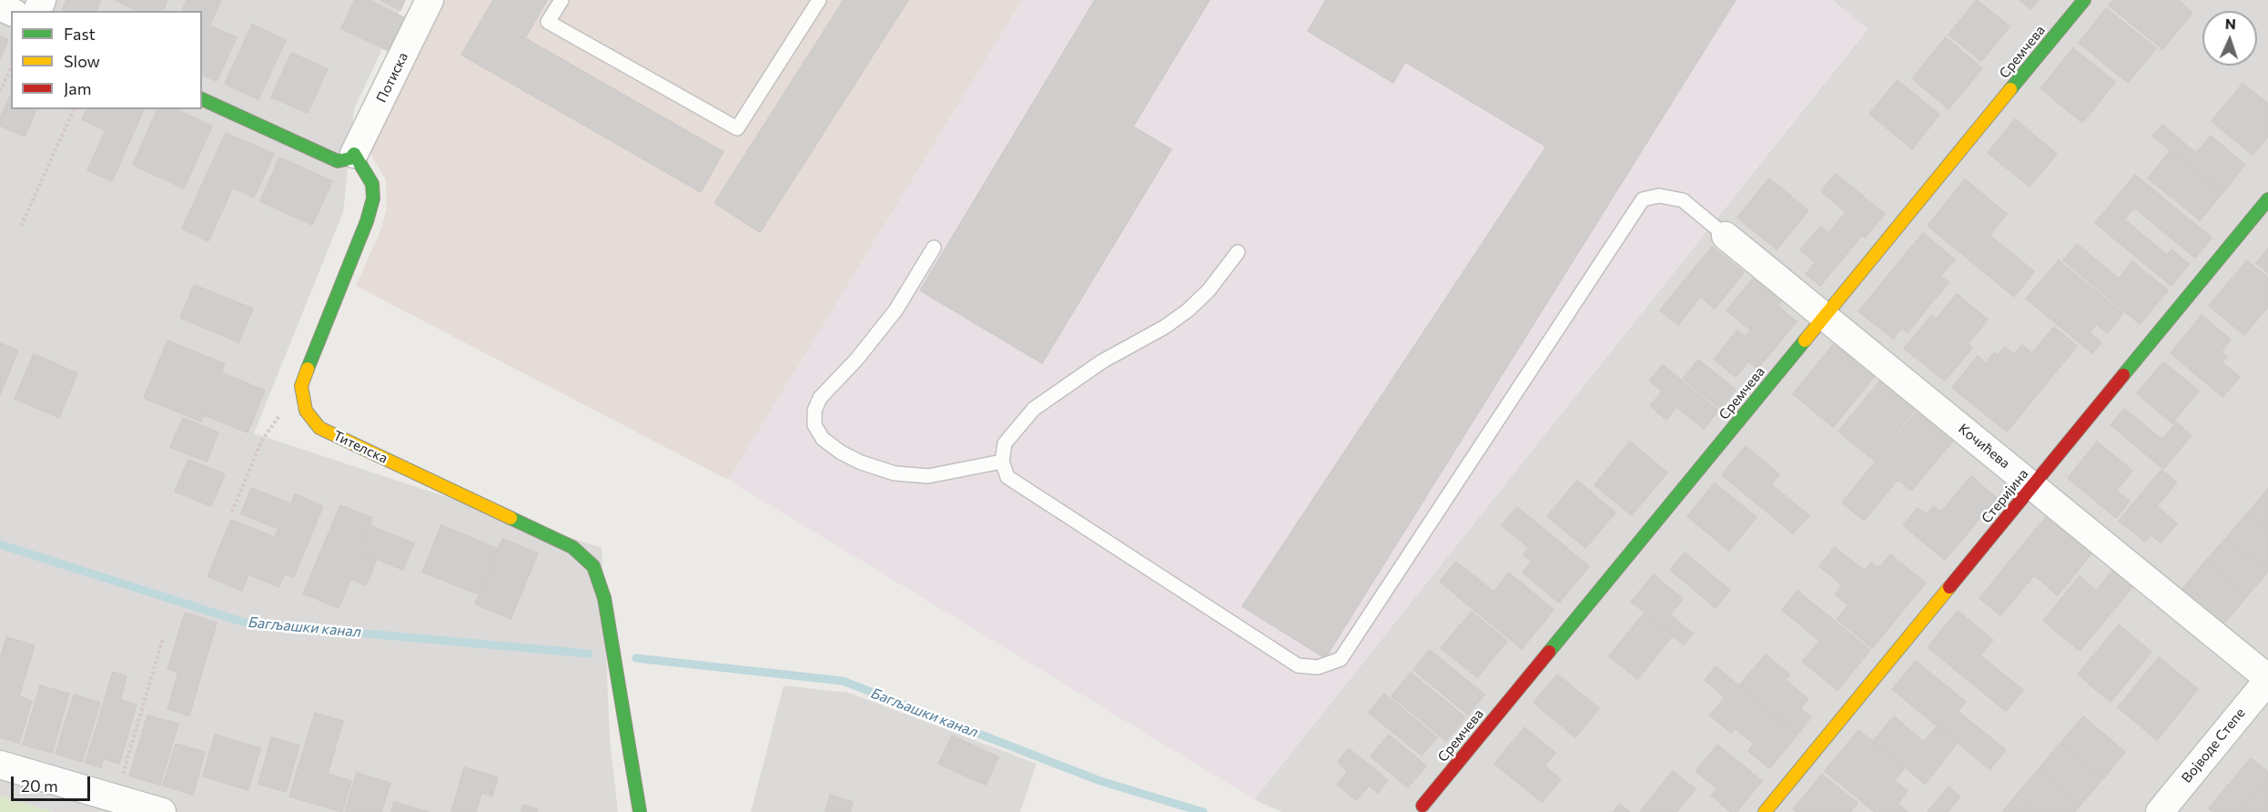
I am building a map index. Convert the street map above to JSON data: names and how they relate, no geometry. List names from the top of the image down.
{
  "streets": {
    "street": [
      "Сремчева",
      "Потиска",
      "Кочићева",
      "Тителска",
      "Стеријина",
      "Војводе Степе"
    ]
  },
  "crossings": [
    ["Сремчева", "Кочићева"],
    ["Кочићева", "Стеријина"],
    ["Кочићева", "Војводе Степе"]
  ],
  "water": ["Багљашки канал"],
  "legend": ["Fast", "Slow", "Jam"],
  "scale_bar": "20 m",
  "north": "top"
}
